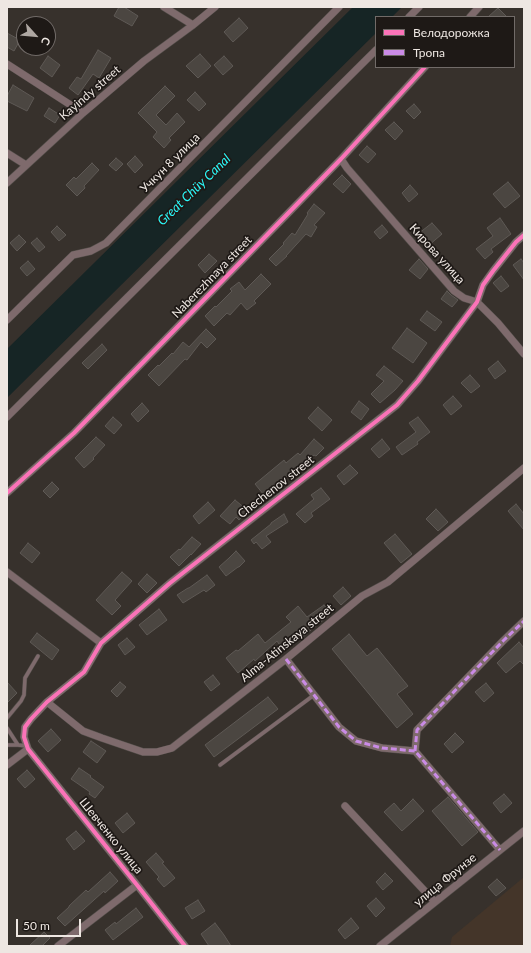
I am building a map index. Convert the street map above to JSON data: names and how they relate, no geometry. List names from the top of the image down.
{
  "streets": {
    "street": [
      "Kayindy street",
      "Учкун 8 улица",
      "Кирова улица",
      "Naberezhnaya street",
      "Chechenov street",
      "Alma-Atinskaya street",
      "Шевченко улица",
      "улица Фрунзе"
    ]
  },
  "crossings": [
    ["Кирова улица", "Naberezhnaya street"],
    ["Кирова улица", "Chechenov street"],
    ["Chechenov street", "Alma-Atinskaya street"],
    ["Chechenov street", "Шевченко улица"]
  ],
  "water": ["Great Chüy Canal"],
  "legend": ["Велодорожка", "Тропа"],
  "scale_bar": "50 m",
  "north": "bottom right"
}
